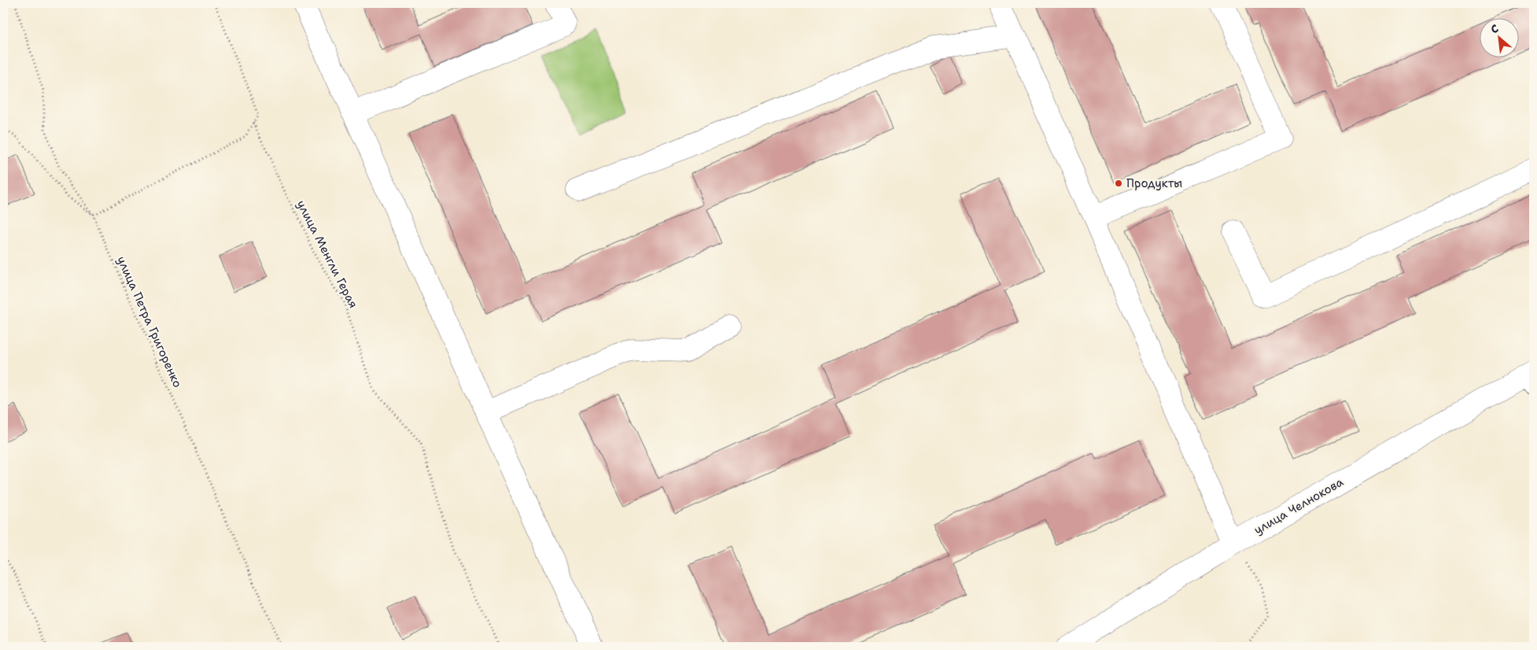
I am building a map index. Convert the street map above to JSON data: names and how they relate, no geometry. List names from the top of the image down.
{
  "streets": {
    "street": ["улица Челнокова"],
    "path": ["улица Менгли Герая", "улица Петра Григоренко"]
  },
  "places": ["Продукты"],
  "north": "top left"
}
